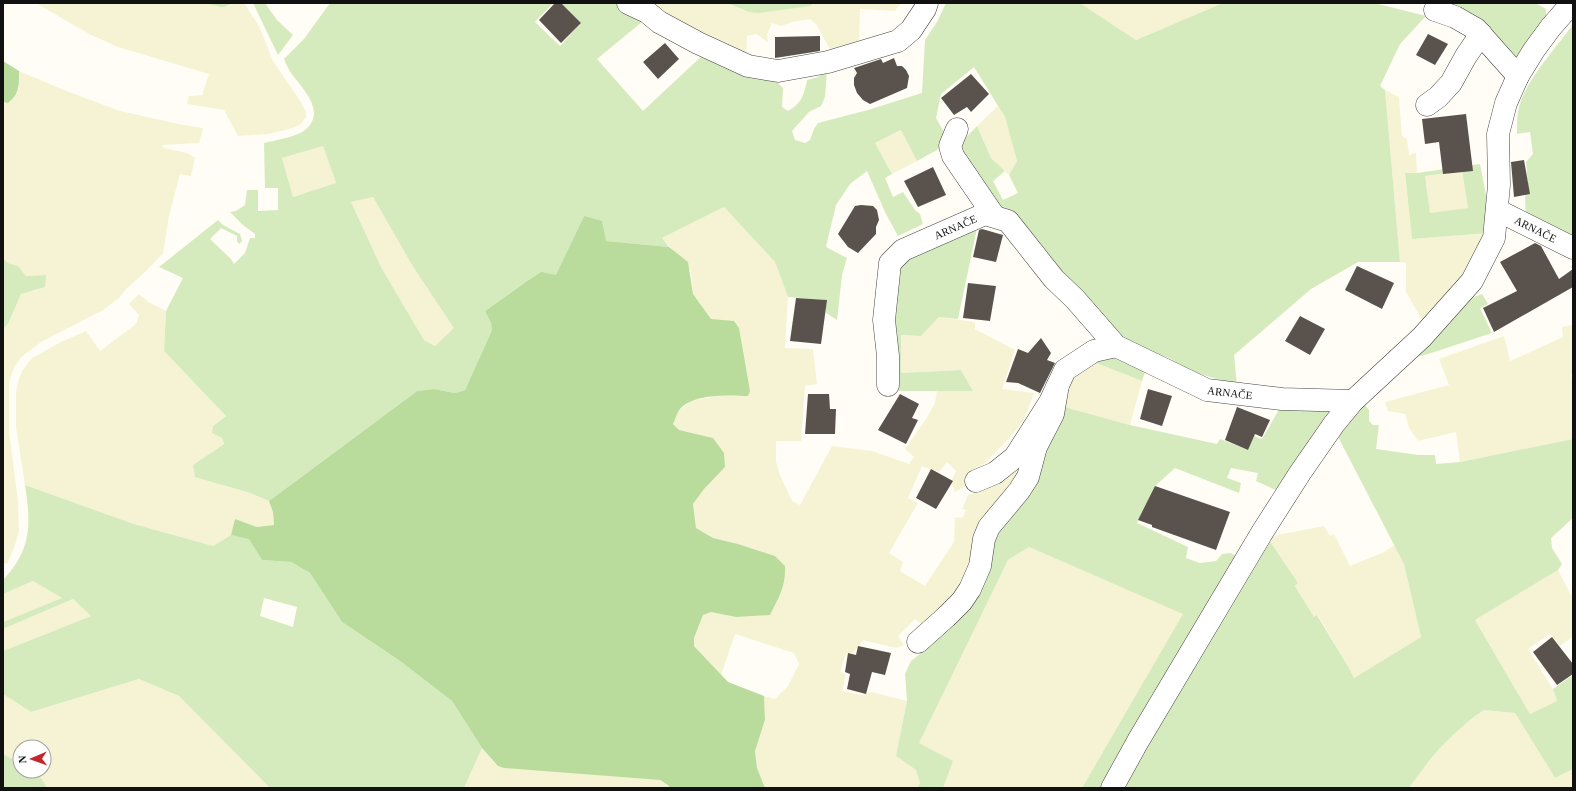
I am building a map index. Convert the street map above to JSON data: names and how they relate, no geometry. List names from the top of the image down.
{
  "streets": {
    "street": ["ARNAČE"]
  },
  "north": "left"
}
